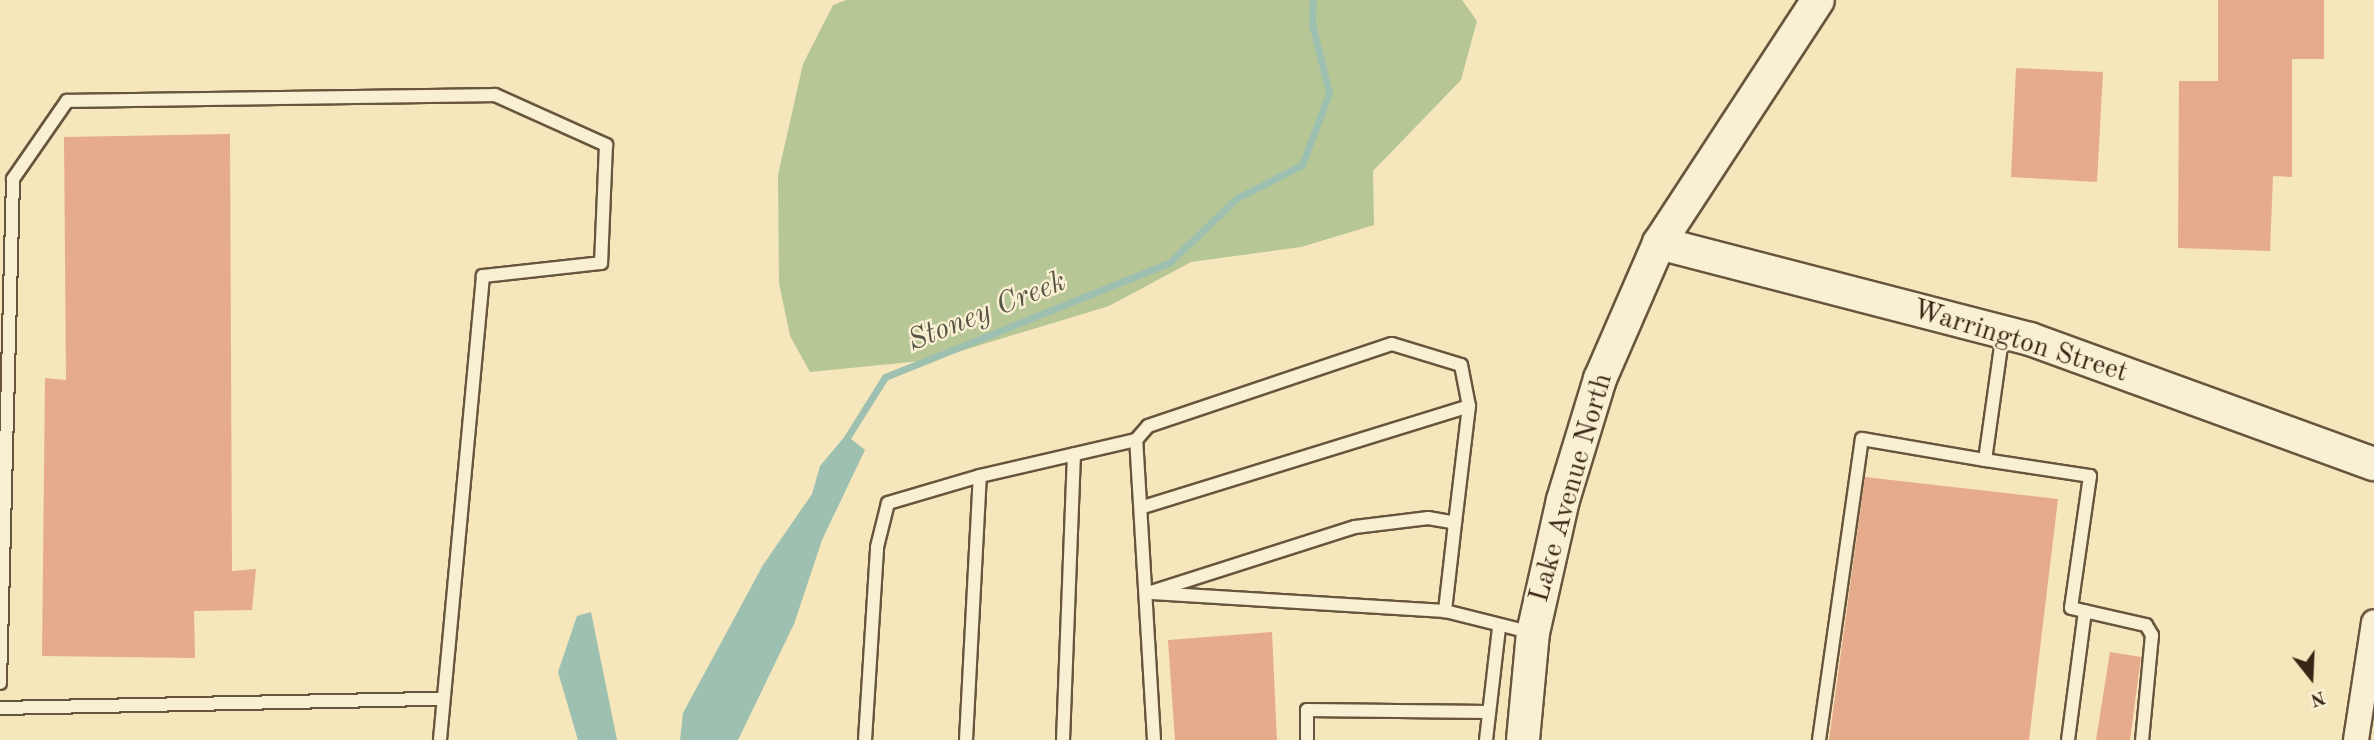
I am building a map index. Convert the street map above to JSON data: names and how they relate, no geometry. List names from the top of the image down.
{
  "streets": {
    "street": ["Warrington Street", "Lake Avenue North"]
  },
  "crossings": [
    ["Warrington Street", "Lake Avenue North"]
  ],
  "water": ["Stoney Creek"],
  "north": "bottom"
}
